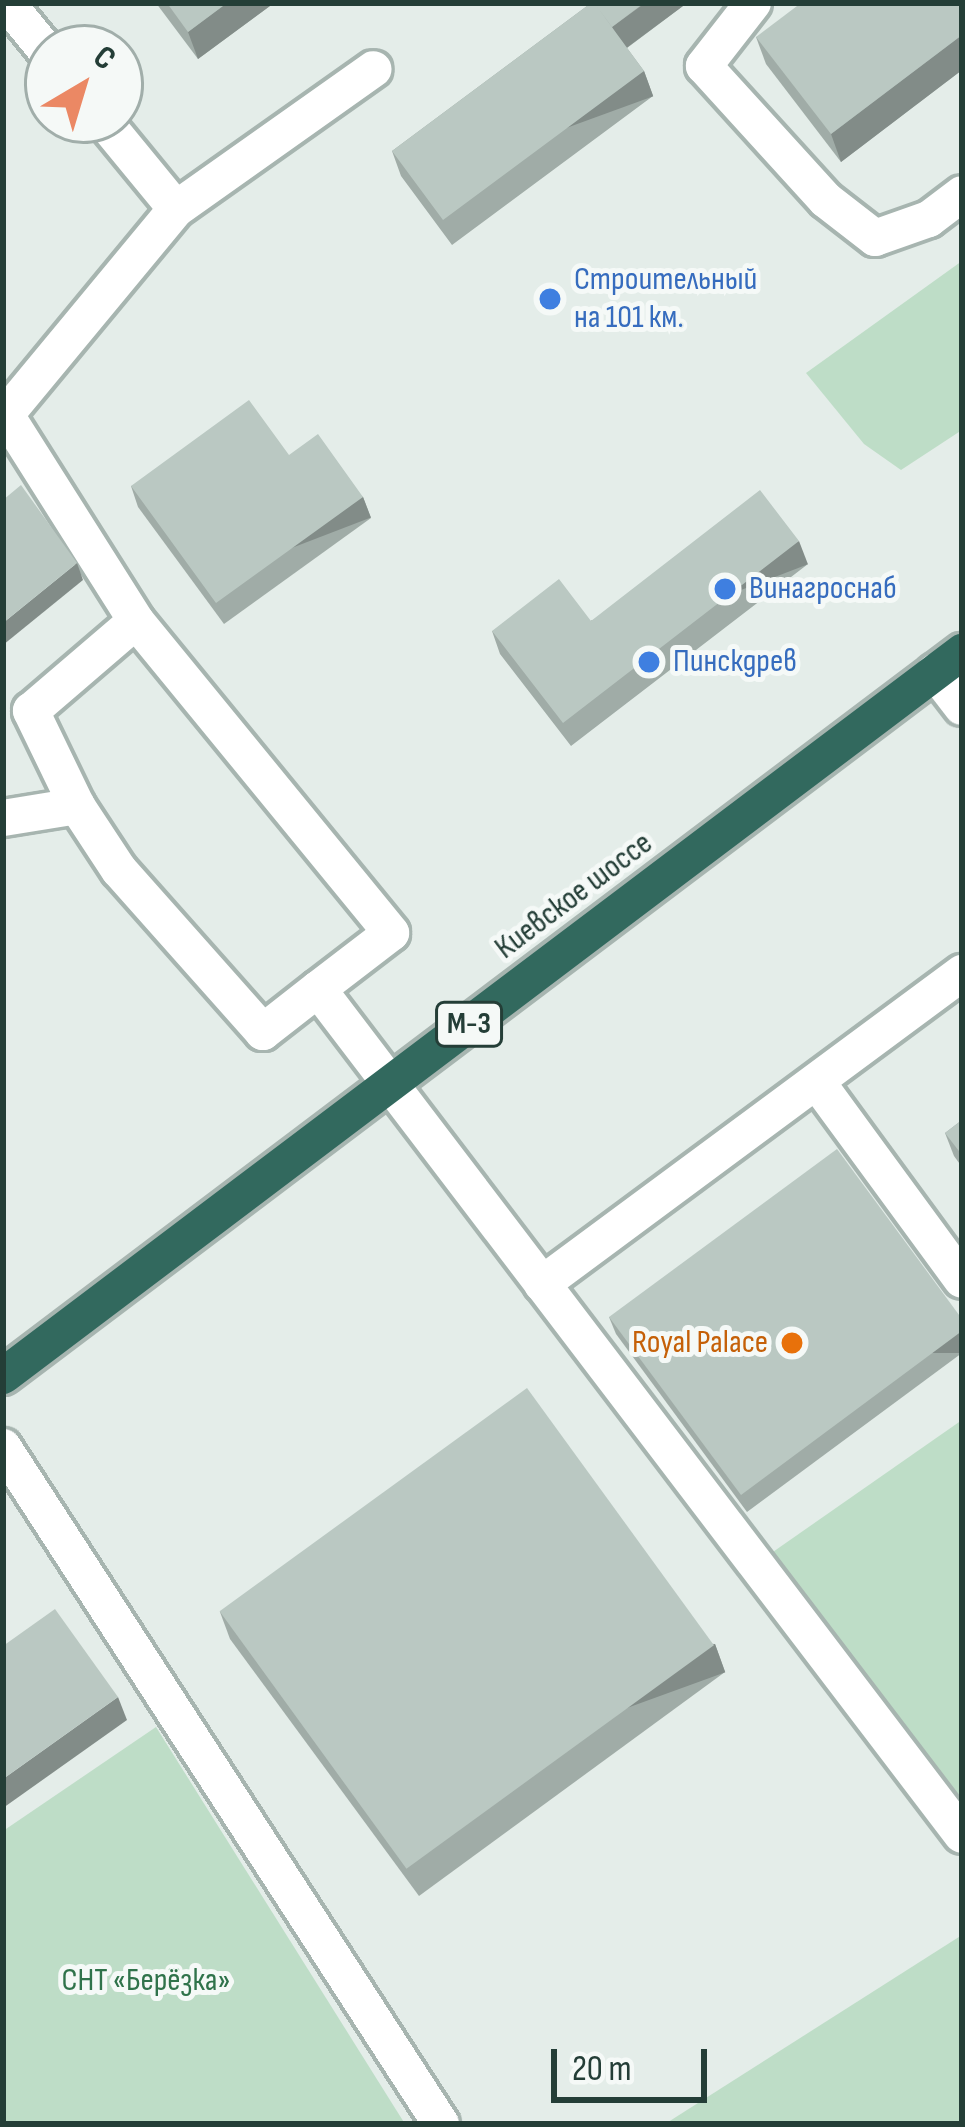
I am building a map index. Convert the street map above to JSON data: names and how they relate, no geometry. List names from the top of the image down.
{
  "streets": {
    "highway": ["Киевское шоссе", "М-3"]
  },
  "parks": ["СНТ «Берёзка»"],
  "places": [
    "Строительный на 101 км.",
    "Винагроснаб",
    "Пинскдрев",
    "Royal Palace"
  ],
  "scale_bar": "20 m",
  "north": "top right"
}
